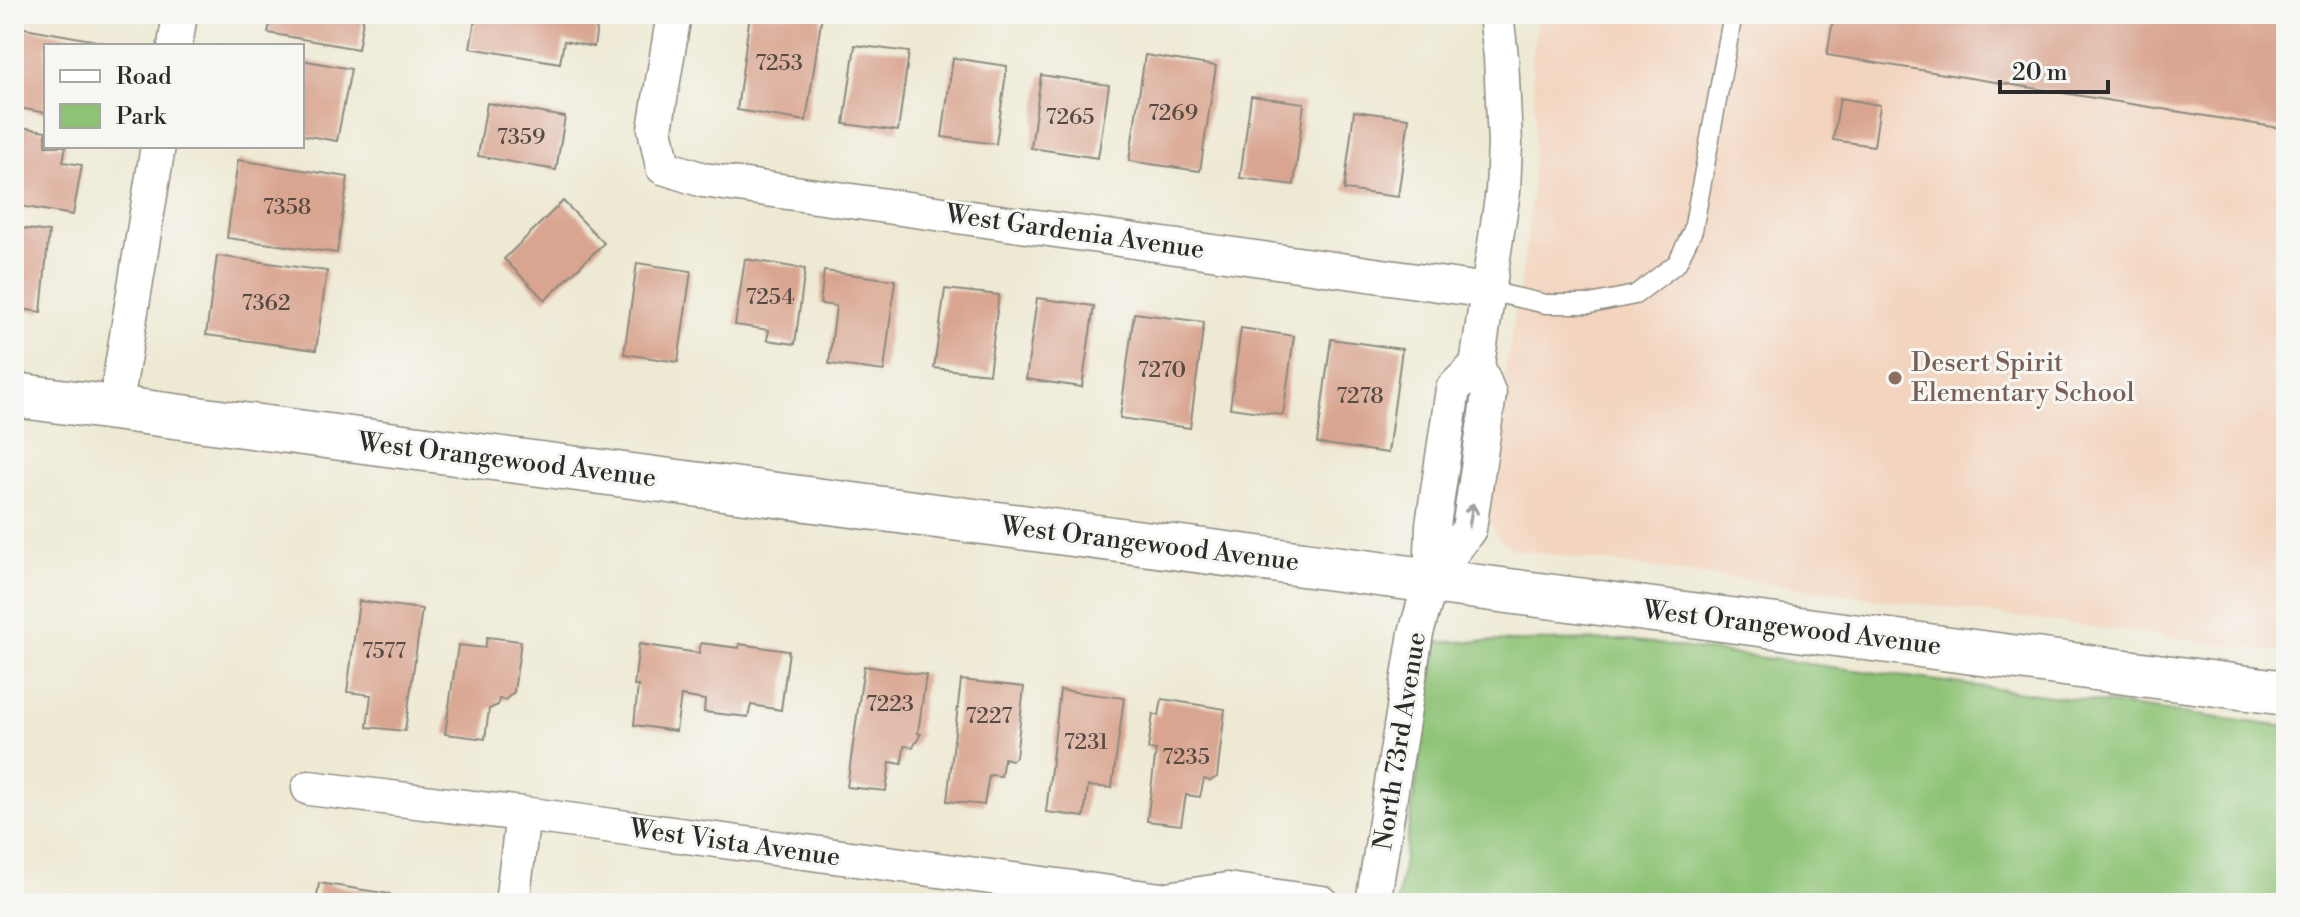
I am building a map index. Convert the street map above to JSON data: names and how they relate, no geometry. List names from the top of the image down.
{
  "streets": {
    "street": [
      "West Gardenia Avenue",
      "West Orangewood Avenue",
      "North 73rd Avenue",
      "West Vista Avenue"
    ]
  },
  "crossings": [
    ["West Gardenia Avenue", "North 73rd Avenue"],
    ["West Orangewood Avenue", "North 73rd Avenue"]
  ],
  "places": ["Desert Spirit Elementary School"],
  "house_numbers": [
    "7253",
    "7269",
    "7265",
    "7359",
    "7358",
    "7254",
    "7362",
    "7270",
    "7278",
    "7577",
    "7223",
    "7227",
    "7231",
    "7235"
  ],
  "legend": ["Road", "Park"],
  "scale_bar": "20 m"
}
